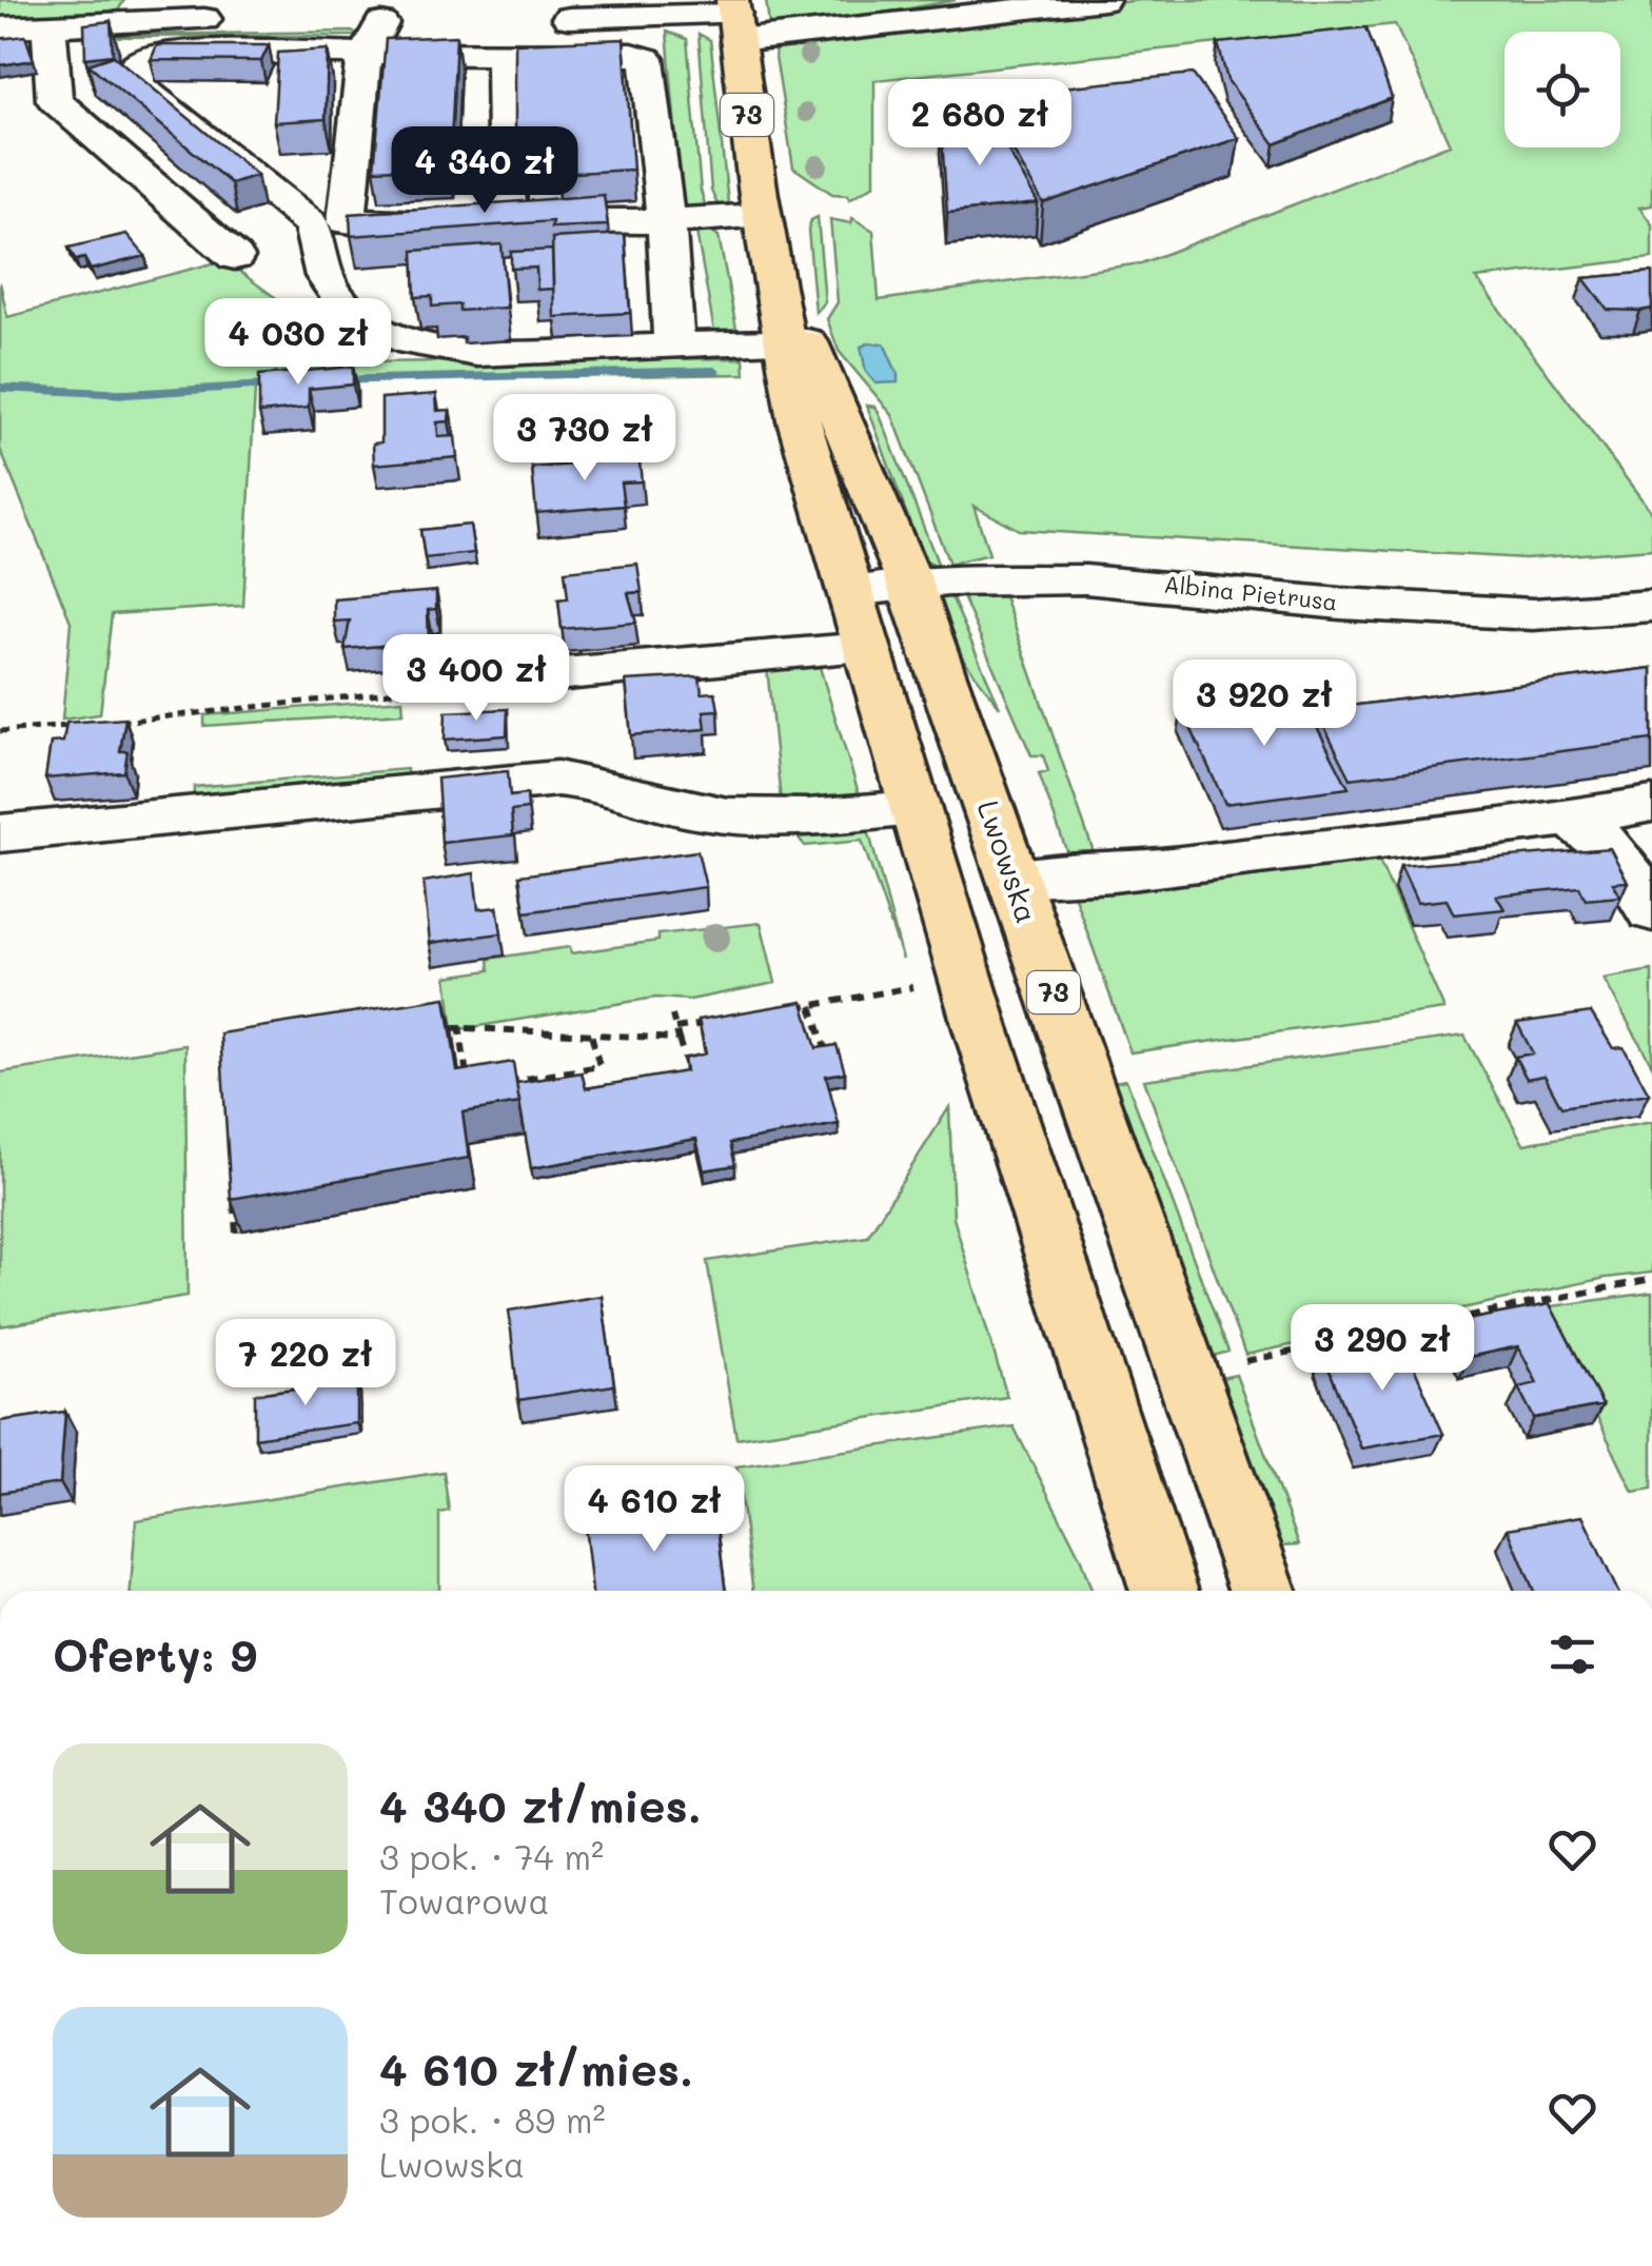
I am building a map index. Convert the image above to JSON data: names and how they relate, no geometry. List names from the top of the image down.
{
  "streets": {
    "main road": ["73", "Lwowska"],
    "street": ["Albina Pietrusa"]
  },
  "crossings": [
    ["Albina Pietrusa", "Lwowska"]
  ],
  "page": {
    "price": [
      "2 680 zł",
      "4 340 zł",
      "4 030 zł",
      "3 730 zł",
      "3 400 zł",
      "3 920 zł",
      "3 290 zł",
      "7 220 zł",
      "4 610 zł"
    ],
    "heading": "Oferty: 9",
    "list": [
      {
        "name": "4 340 zł/mies.",
        "note": "3 pok. · 74 m² · Towarowa"
      },
      {
        "name": "4 610 zł/mies.",
        "note": "3 pok. · 89 m² · Lwowska"
      }
    ]
  }
}
